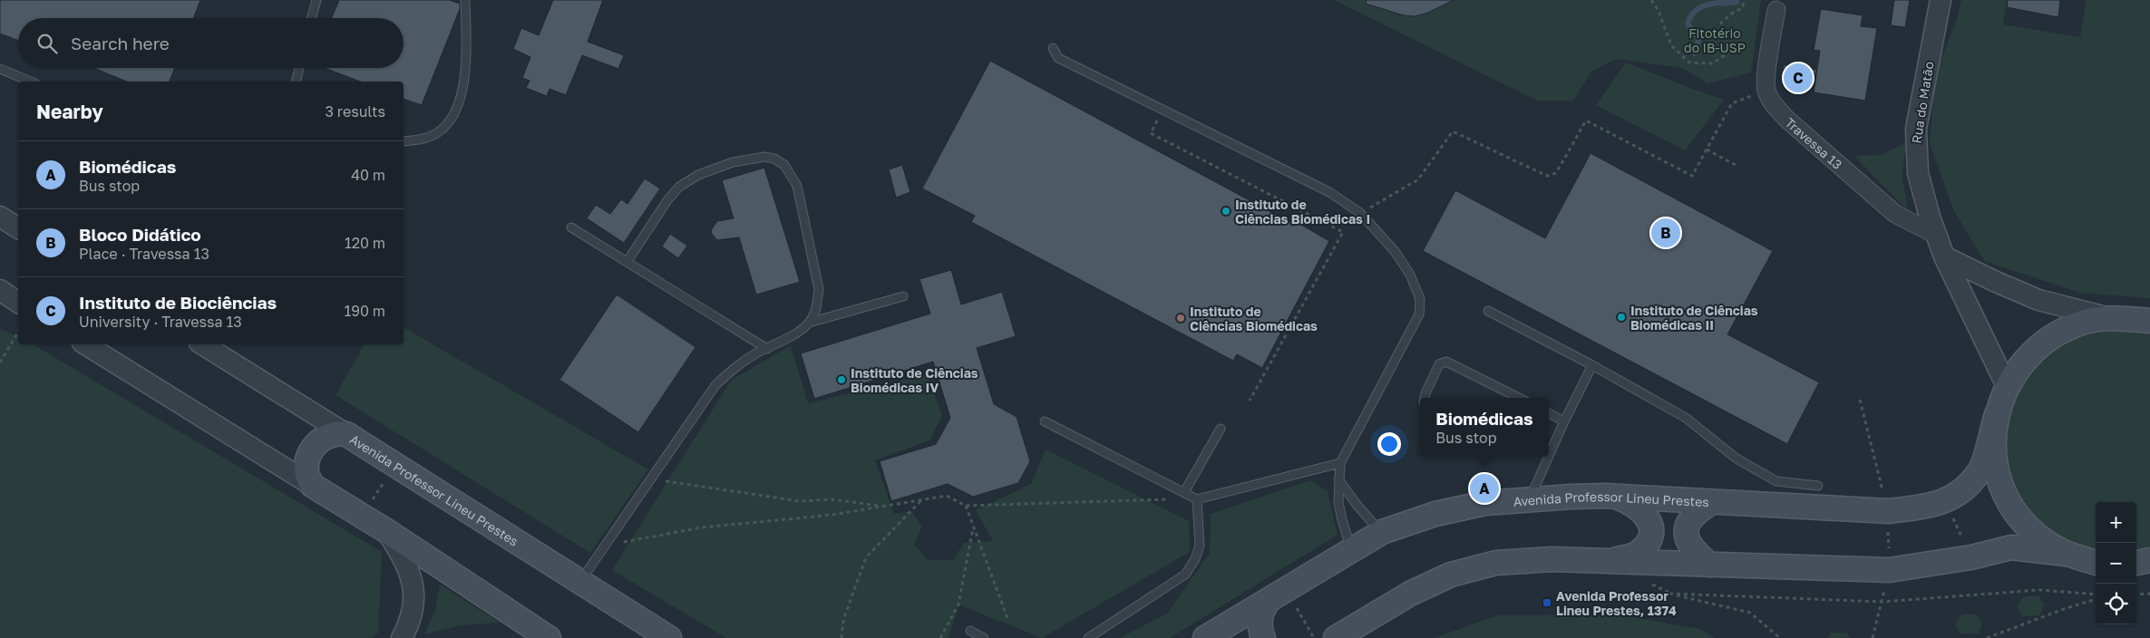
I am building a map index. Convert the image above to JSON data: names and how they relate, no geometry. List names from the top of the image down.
{
  "streets": {
    "main road": ["Avenida Professor Lineu Prestes"],
    "street": ["Rua do Matão", "Travessa 13"]
  },
  "crossings": [
    ["Rua do Matão", "Travessa 13"]
  ],
  "parks": ["Fitotério do IB-USP"],
  "places": {
    "other": [
      "Instituto de Ciências Biomédicas I",
      "Instituto de Ciências Biomédicas II",
      "Instituto de Ciências Biomédicas",
      "Instituto de Ciências Biomédicas IV"
    ],
    "transit": ["Avenida Professor Lineu Prestes, 1374"]
  },
  "page": {
    "search": "Search here",
    "pins": ["C", "B", "A"],
    "heading": ["Nearby", "3 results"],
    "list": [
      {
        "mark": "A",
        "name": "Biomédicas",
        "note": "Bus stop",
        "value": "40 m"
      },
      {
        "mark": "B",
        "name": "Bloco Didático",
        "note": "Place · Travessa 13",
        "value": "120 m"
      },
      {
        "mark": "C",
        "name": "Instituto de Biociências",
        "note": "University · Travessa 13",
        "value": "190 m"
      }
    ],
    "popup": ["Biomédicas", "Bus stop"],
    "map_buttons": ["+", "−"]
  }
}
